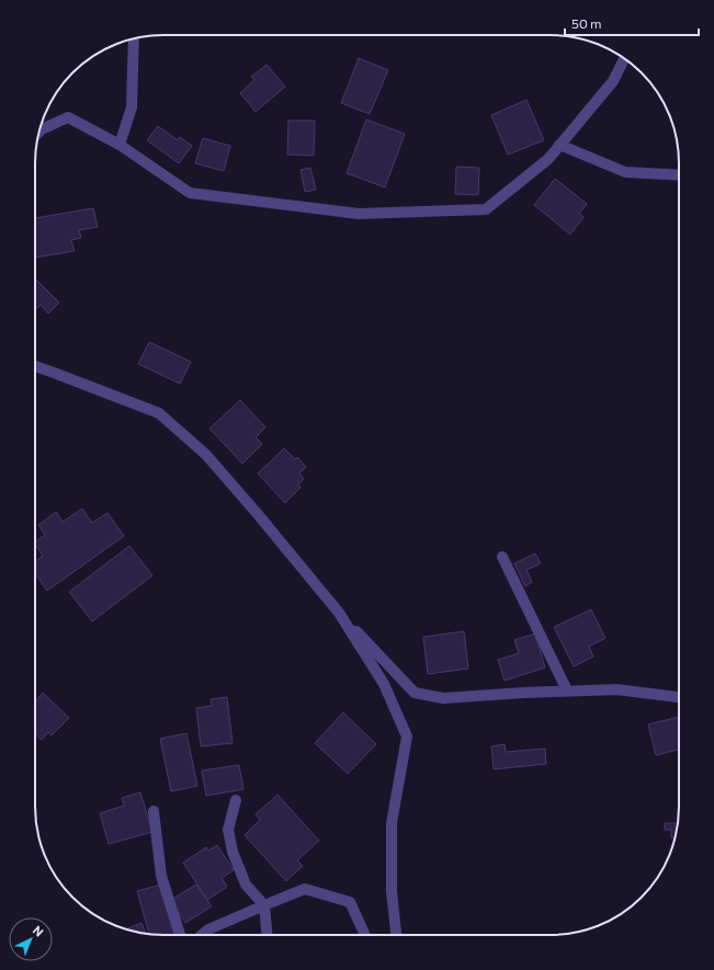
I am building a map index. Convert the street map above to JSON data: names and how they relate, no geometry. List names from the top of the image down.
{
  "scale_bar": "50 m",
  "north": "top right"
}
